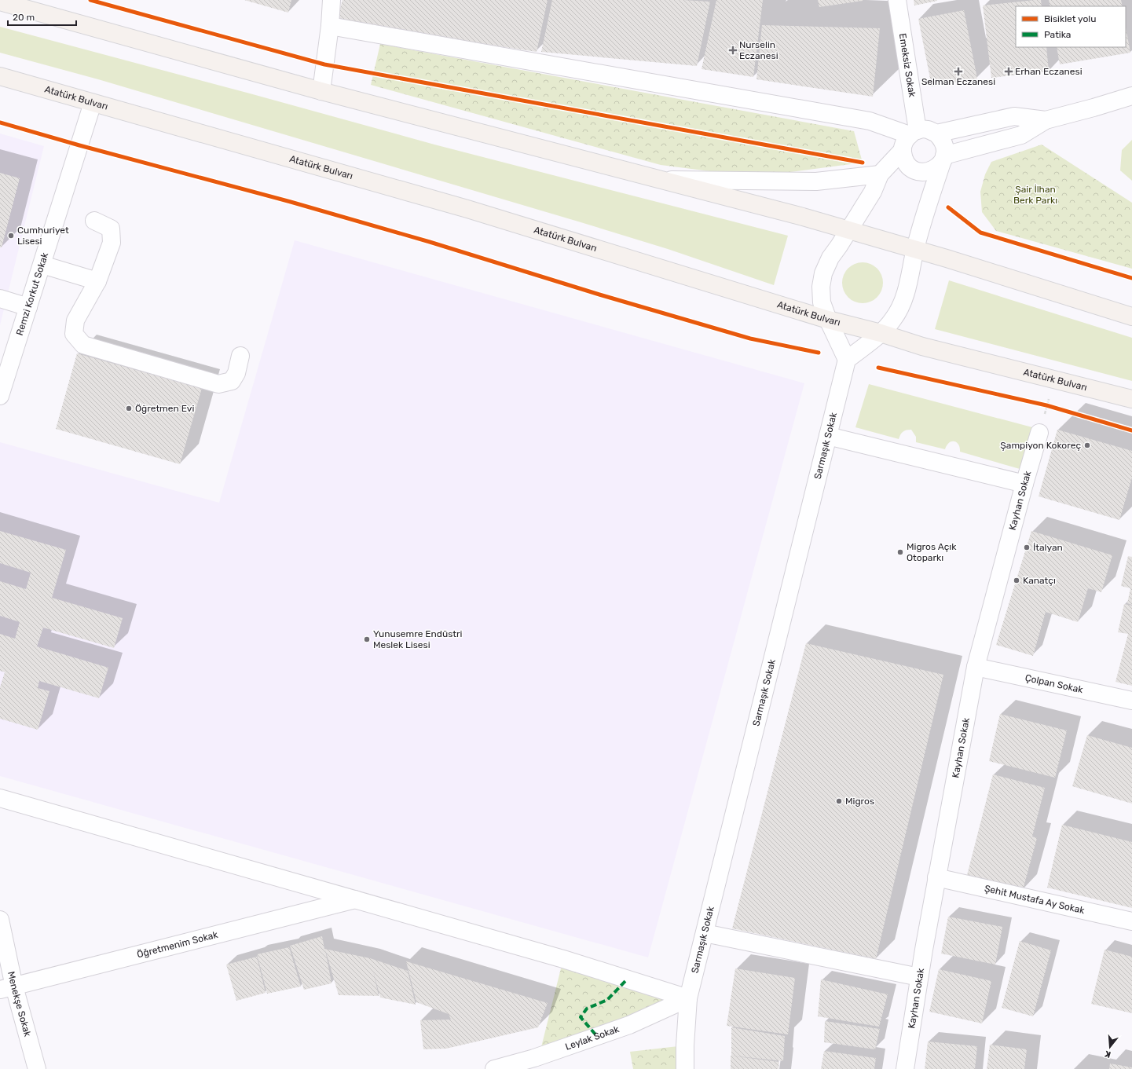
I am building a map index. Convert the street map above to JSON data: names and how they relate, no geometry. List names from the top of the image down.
{
  "streets": {
    "main road": ["Atatürk Bulvarı"],
    "street": [
      "Emeksiz Sokak",
      "Remzi Korkut Sokak",
      "Sarmaşık Sokak",
      "Kayhan Sokak",
      "Çolpan Sokak",
      "Şehit Mustafa Ay Sokak",
      "Öğretmenim Sokak",
      "Menekşe Sokak",
      "Leylak Sokak"
    ]
  },
  "crossings": [
    ["Atatürk Bulvarı", "Remzi Korkut Sokak"],
    ["Sarmaşık Sokak", "Leylak Sokak"],
    ["Kayhan Sokak", "Çolpan Sokak"],
    ["Kayhan Sokak", "Şehit Mustafa Ay Sokak"],
    ["Öğretmenim Sokak", "Menekşe Sokak"]
  ],
  "parks": ["Şair İlhan Berk Parkı"],
  "places": {
    "health": ["Nurselin Eczanesi", "Selman Eczanesi", "Erhan Eczanesi"],
    "other": [
      "Cumhuriyet Lisesi",
      "Öğretmen Evi",
      "Şampiyon Kokoreç",
      "İtalyan",
      "Migros Açık Otoparkı",
      "Kanatçı",
      "Yunusemre Endüstri Meslek Lisesi",
      "Migros"
    ]
  },
  "legend": ["Bisiklet yolu", "Patika"],
  "scale_bar": "20 m",
  "north": "bottom"
}
